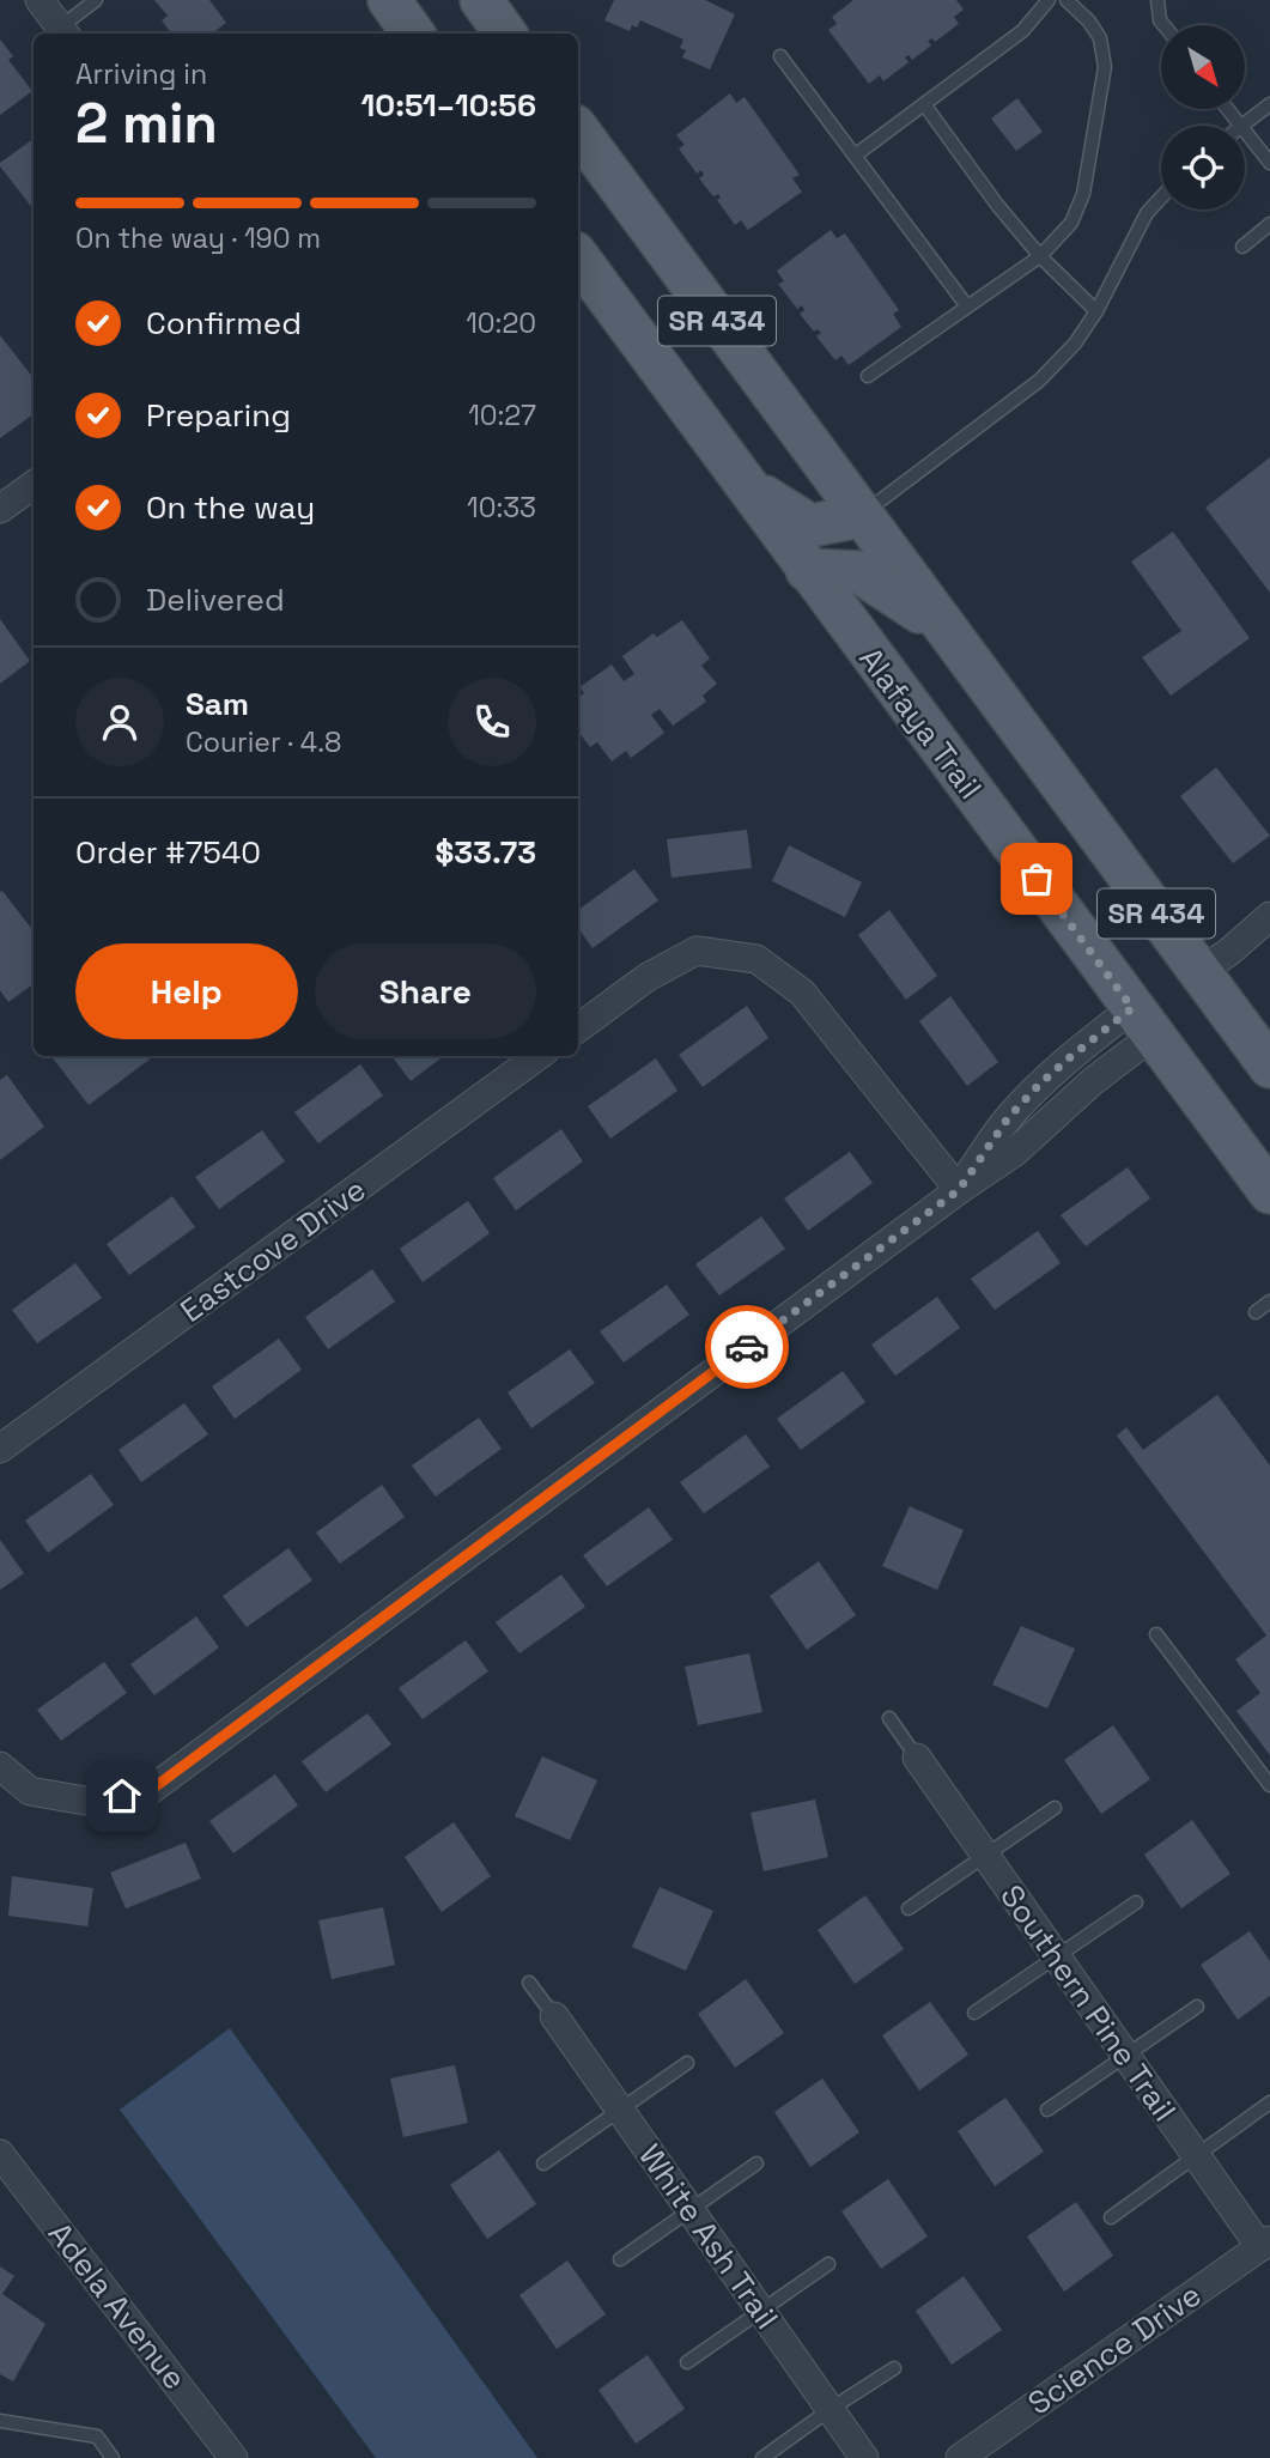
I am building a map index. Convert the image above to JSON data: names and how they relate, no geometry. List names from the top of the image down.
{
  "streets": {
    "main road": ["SR 434", "Alafaya Trail"],
    "street": [
      "Eastcove Drive",
      "Southern Pine Trail",
      "White Ash Trail",
      "Adela Avenue",
      "Science Drive"
    ]
  },
  "crossings": [
    ["Southern Pine Trail", "Science Drive"]
  ],
  "north": "bottom right",
  "page": {
    "heading": ["2 min", "Arriving in", "10:51–10:56"],
    "panel": [
      "Sam",
      "Courier · 4.8",
      "Order #7540",
      "$33.73"
    ],
    "bar": "On the way · 190 m",
    "list": [
      ["Confirmed", "10:20"],
      ["Preparing", "10:27"],
      ["On the way", "10:33"],
      "Delivered"
    ],
    "buttons": ["Help", "Share"]
  }
}
